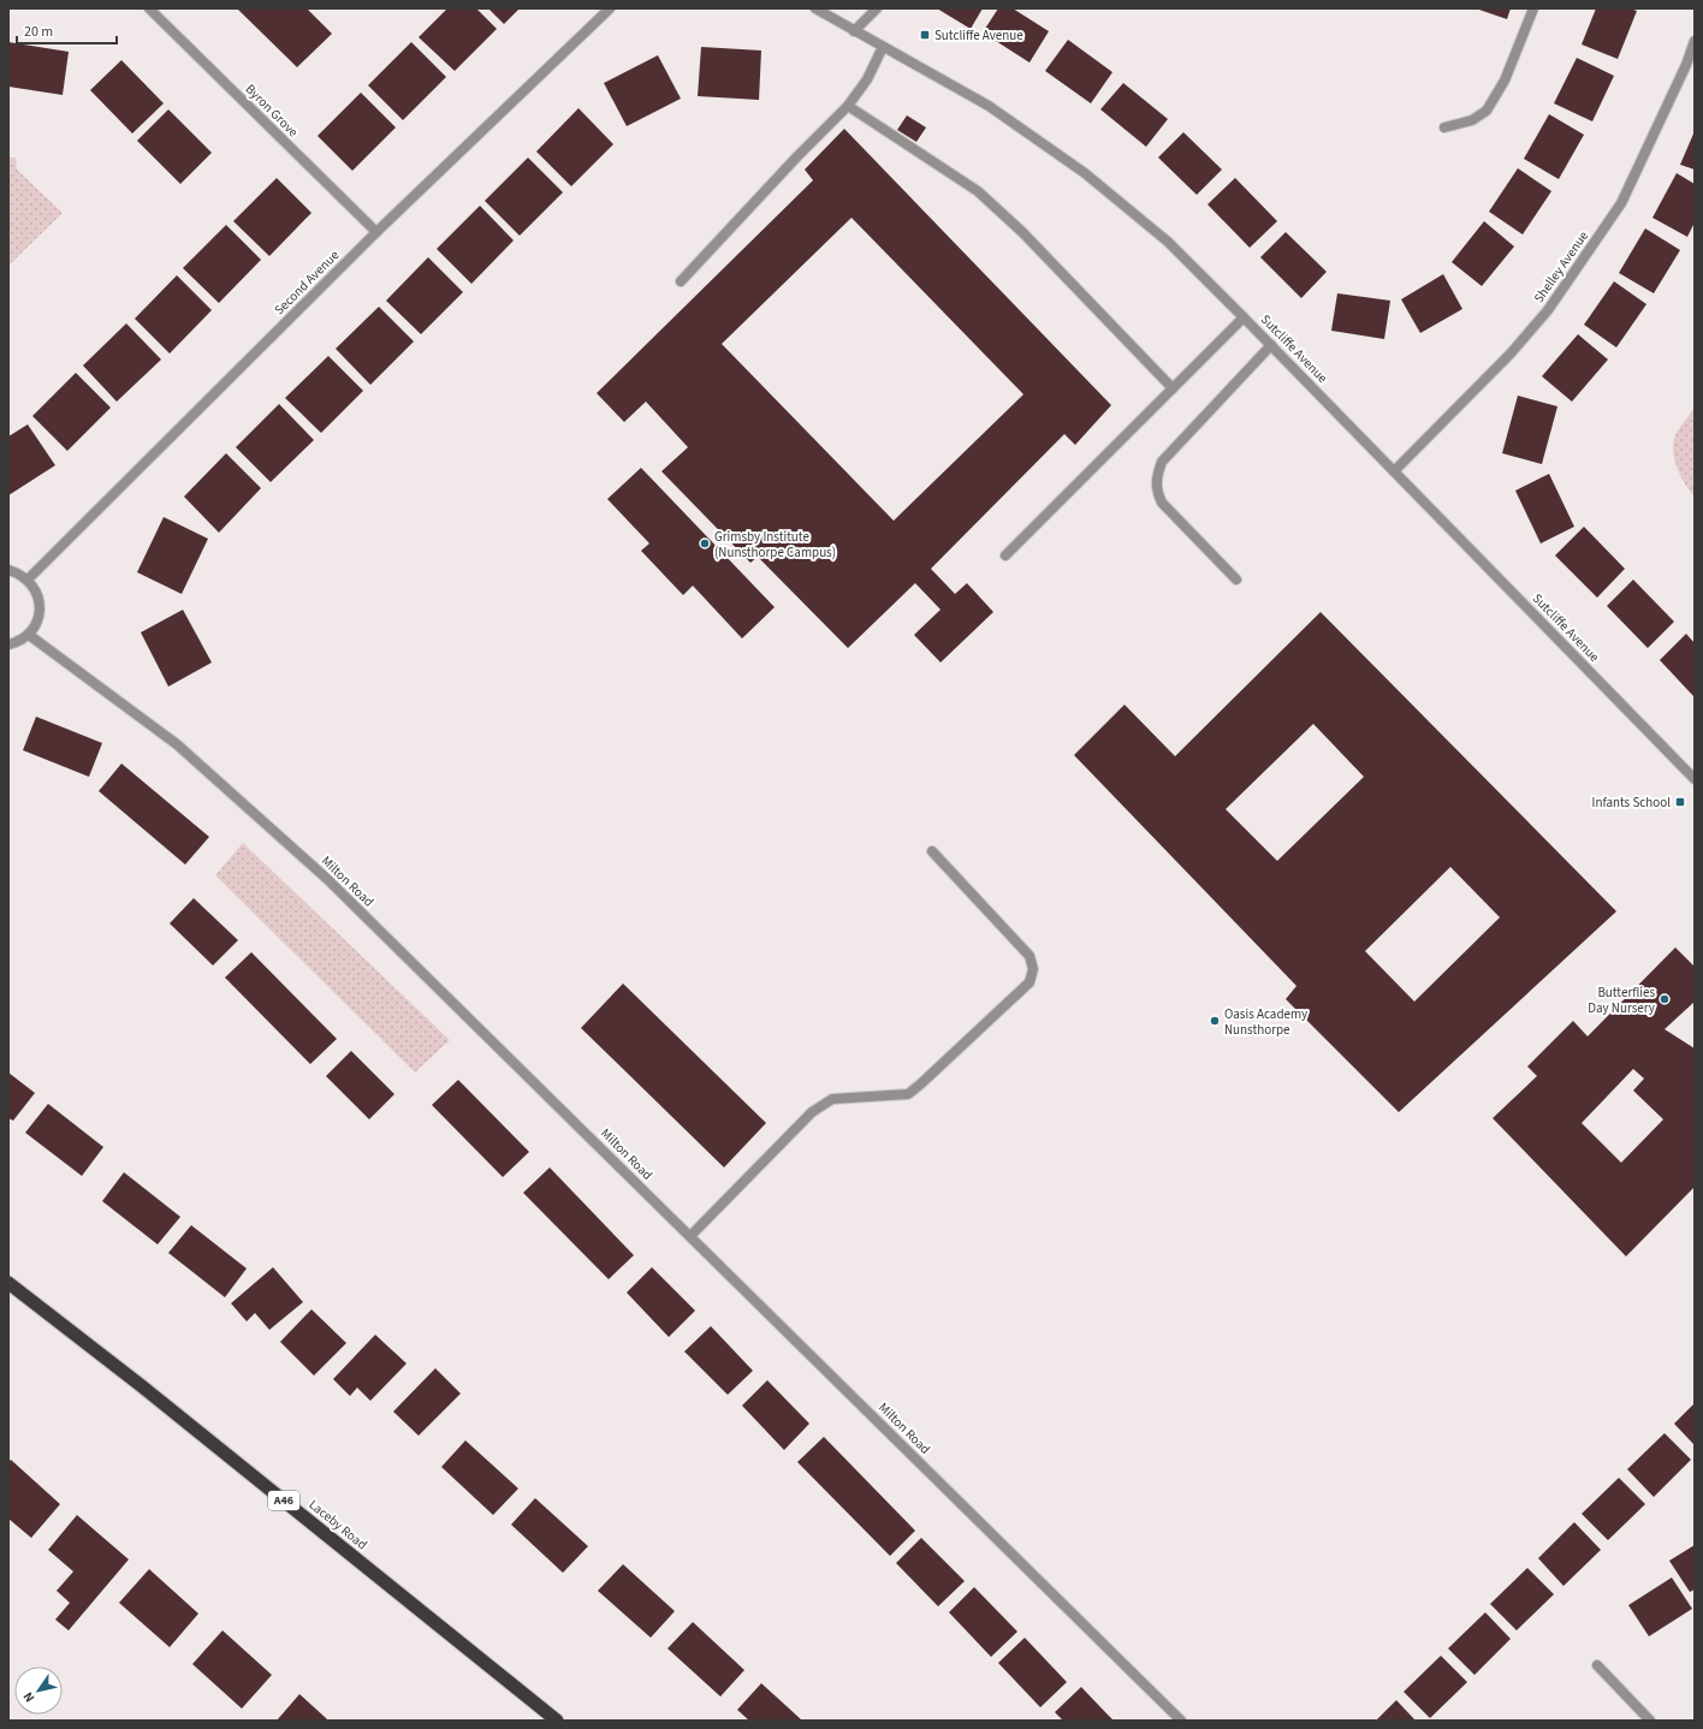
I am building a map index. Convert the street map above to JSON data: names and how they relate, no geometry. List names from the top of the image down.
{
  "streets": {
    "highway": ["A46", "Laceby Road"],
    "street": [
      "Byron Grove",
      "Shelley Avenue",
      "Second Avenue",
      "Sutcliffe Avenue",
      "Milton Road"
    ]
  },
  "crossings": [
    ["Byron Grove", "Second Avenue"],
    ["Shelley Avenue", "Sutcliffe Avenue"]
  ],
  "places": {
    "transit": ["Sutcliffe Avenue", "Infants School"],
    "other": ["Grimsby Institute (Nunsthorpe Campus)", "Butterflies Day Nursery", "Oasis Academy Nunsthorpe"]
  },
  "scale_bar": "20 m",
  "north": "bottom left"
}
